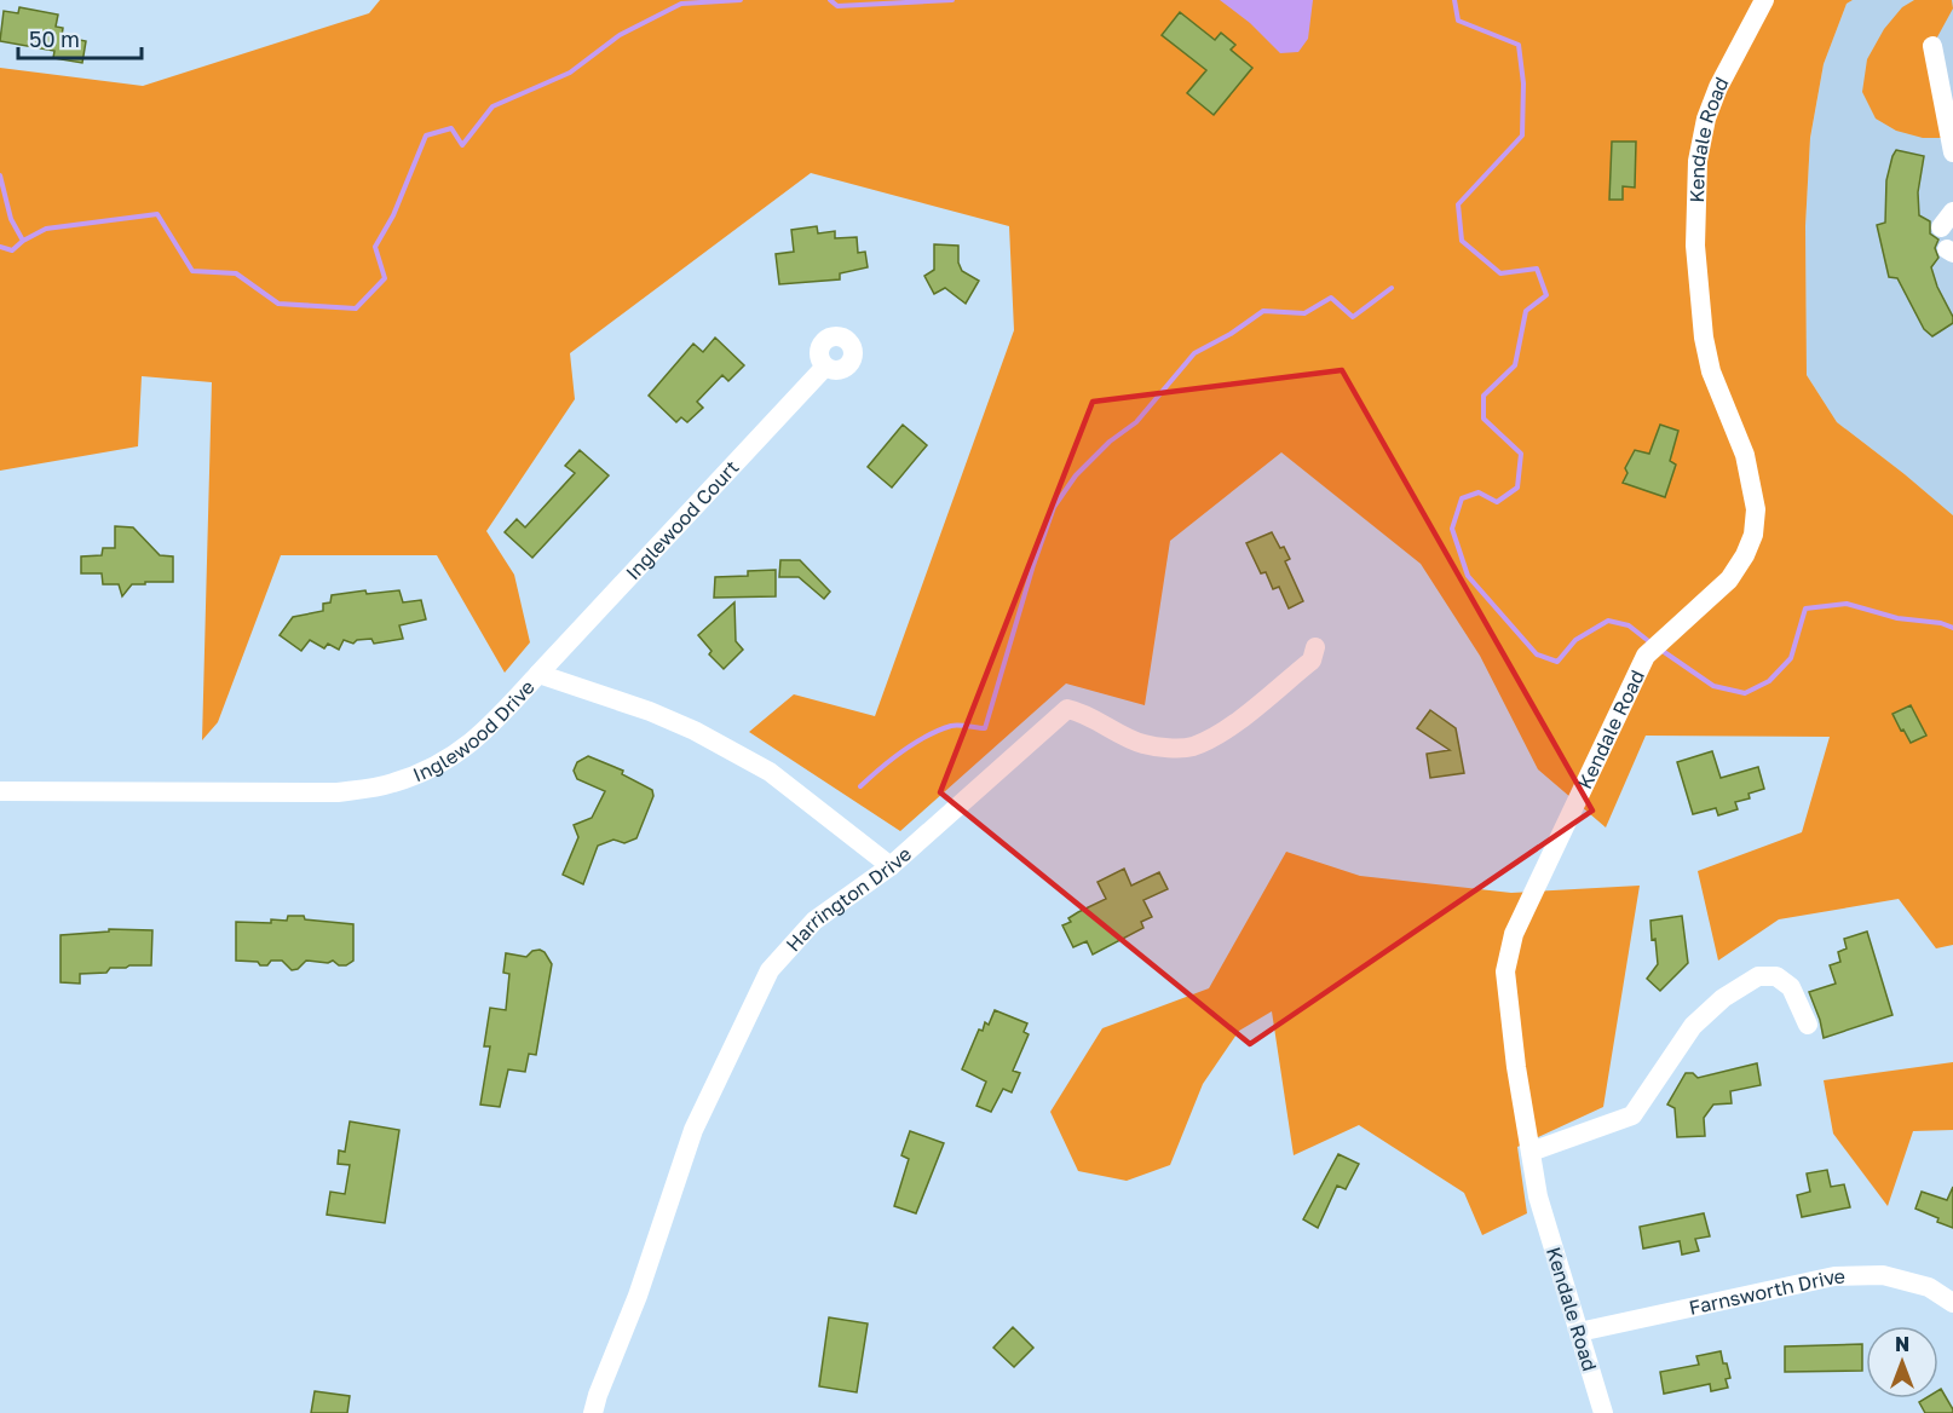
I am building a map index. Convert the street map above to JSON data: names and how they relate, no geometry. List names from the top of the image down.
{
  "streets": {
    "street": [
      "Kendale Road",
      "Inglewood Court",
      "Inglewood Drive",
      "Harrington Drive",
      "Farnsworth Drive"
    ]
  },
  "crossings": [
    ["Kendale Road", "Farnsworth Drive"],
    ["Inglewood Court", "Inglewood Drive"],
    ["Inglewood Drive", "Harrington Drive"]
  ],
  "scale_bar": "50 m",
  "north": "top"
}
